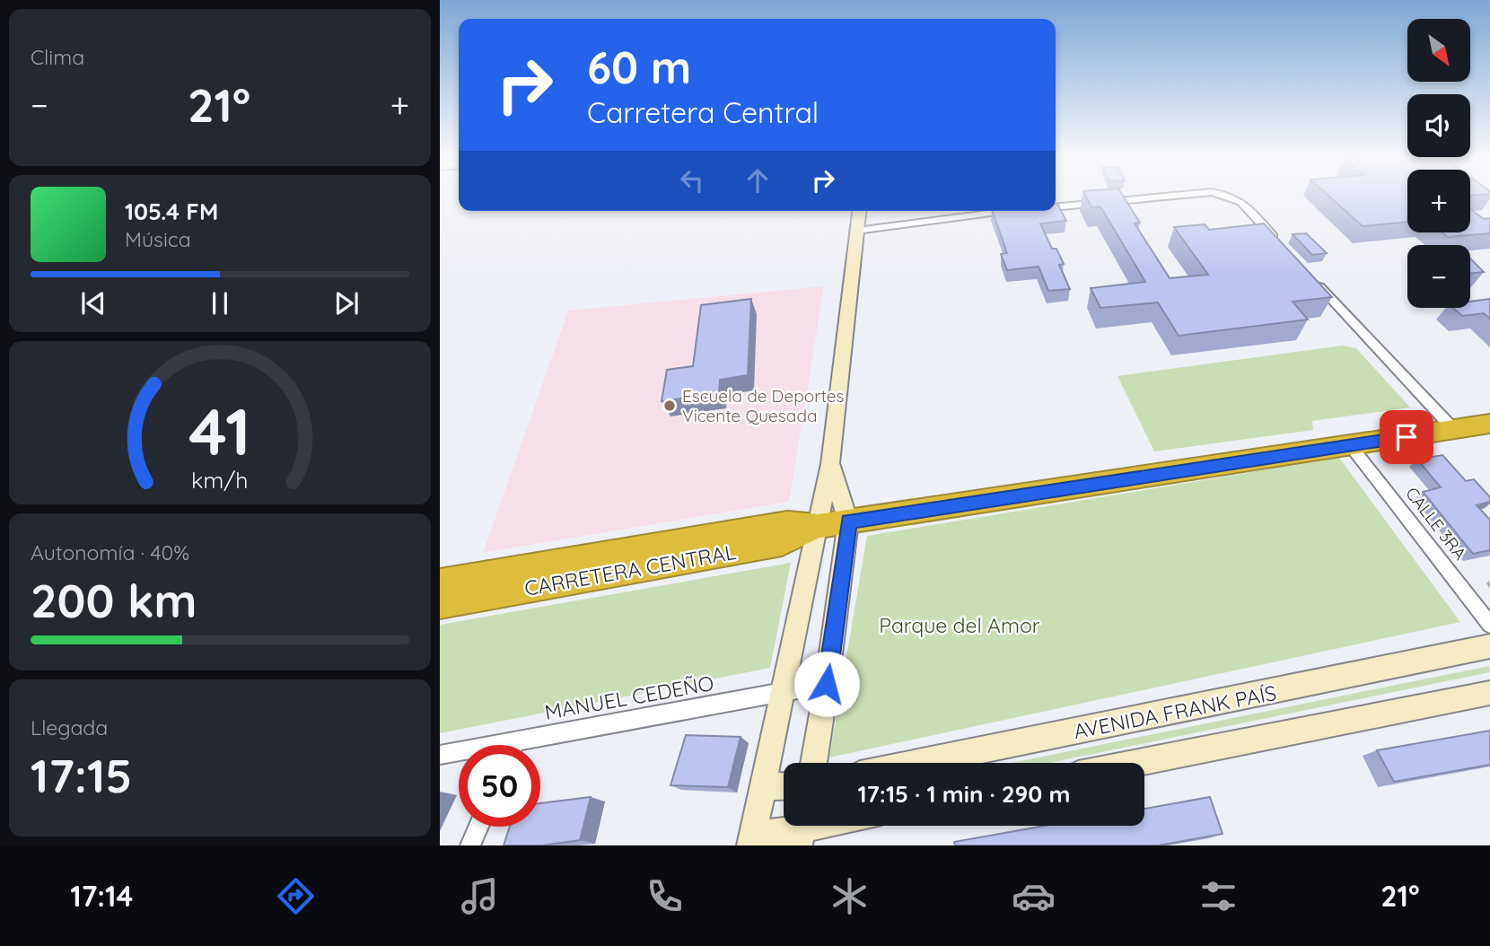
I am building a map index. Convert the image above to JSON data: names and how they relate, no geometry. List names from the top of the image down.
{
  "streets": {
    "highway": ["CARRETERA CENTRAL"],
    "main road": ["AVENIDA FRANK PAÍS"],
    "street": ["CALLE 3RA", "MANUEL CEDEÑO"]
  },
  "crossings": [
    ["CALLE 3RA", "CARRETERA CENTRAL"]
  ],
  "parks": ["Parque del Amor"],
  "places": ["Escuela de Deportes Vicente Quesada"],
  "north": "bottom right",
  "page": {
    "tile": [
      "Clima",
      ["Autonomía · 40%", "200 km"],
      ["Llegada", "17:15"]
    ],
    "map_buttons": ["+", "−"],
    "turn": ["60 m", "Carretera Central"],
    "heat": ["−", "21°", "+"],
    "song": ["105.4 FM", "Música"],
    "limit": "50",
    "trip": "17:15 · 1 min · 290 m",
    "tabs": ["17:14", "21°"],
    "gauge": ["41", "km/h"]
  }
}
